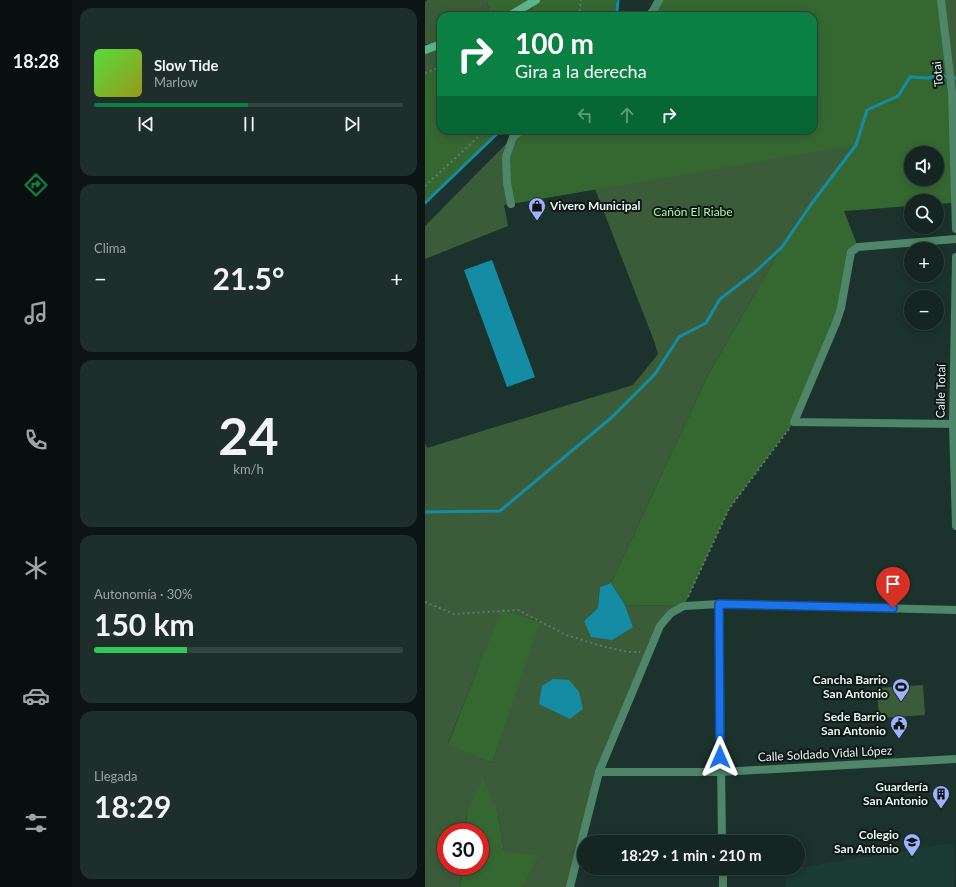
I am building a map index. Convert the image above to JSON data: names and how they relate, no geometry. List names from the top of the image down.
{
  "streets": {
    "street": ["Totai", "Calle Totaí", "Calle Soldado Vidal López"]
  },
  "parks": ["Cañón El Riabe"],
  "places": {
    "shop": ["Vivero Municipal"],
    "sports": ["Cancha Barrio San Antonio"],
    "public building": ["Sede Barrio San Antonio"],
    "building": ["Guardería San Antonio"],
    "school or university": ["Colegio San Antonio"]
  },
  "page": {
    "tabs": "18:28",
    "turn": ["100 m", "Gira a la derecha"],
    "song": ["Slow Tide", "Marlow"],
    "map_buttons": ["+", "−"],
    "tile": [
      "Clima",
      ["24", "km/h"],
      ["Autonomía · 30%", "150 km"],
      ["Llegada", "18:29"]
    ],
    "heat": ["−", "21.5°", "+"],
    "limit": "30",
    "trip": "18:29 · 1 min · 210 m"
  }
}
